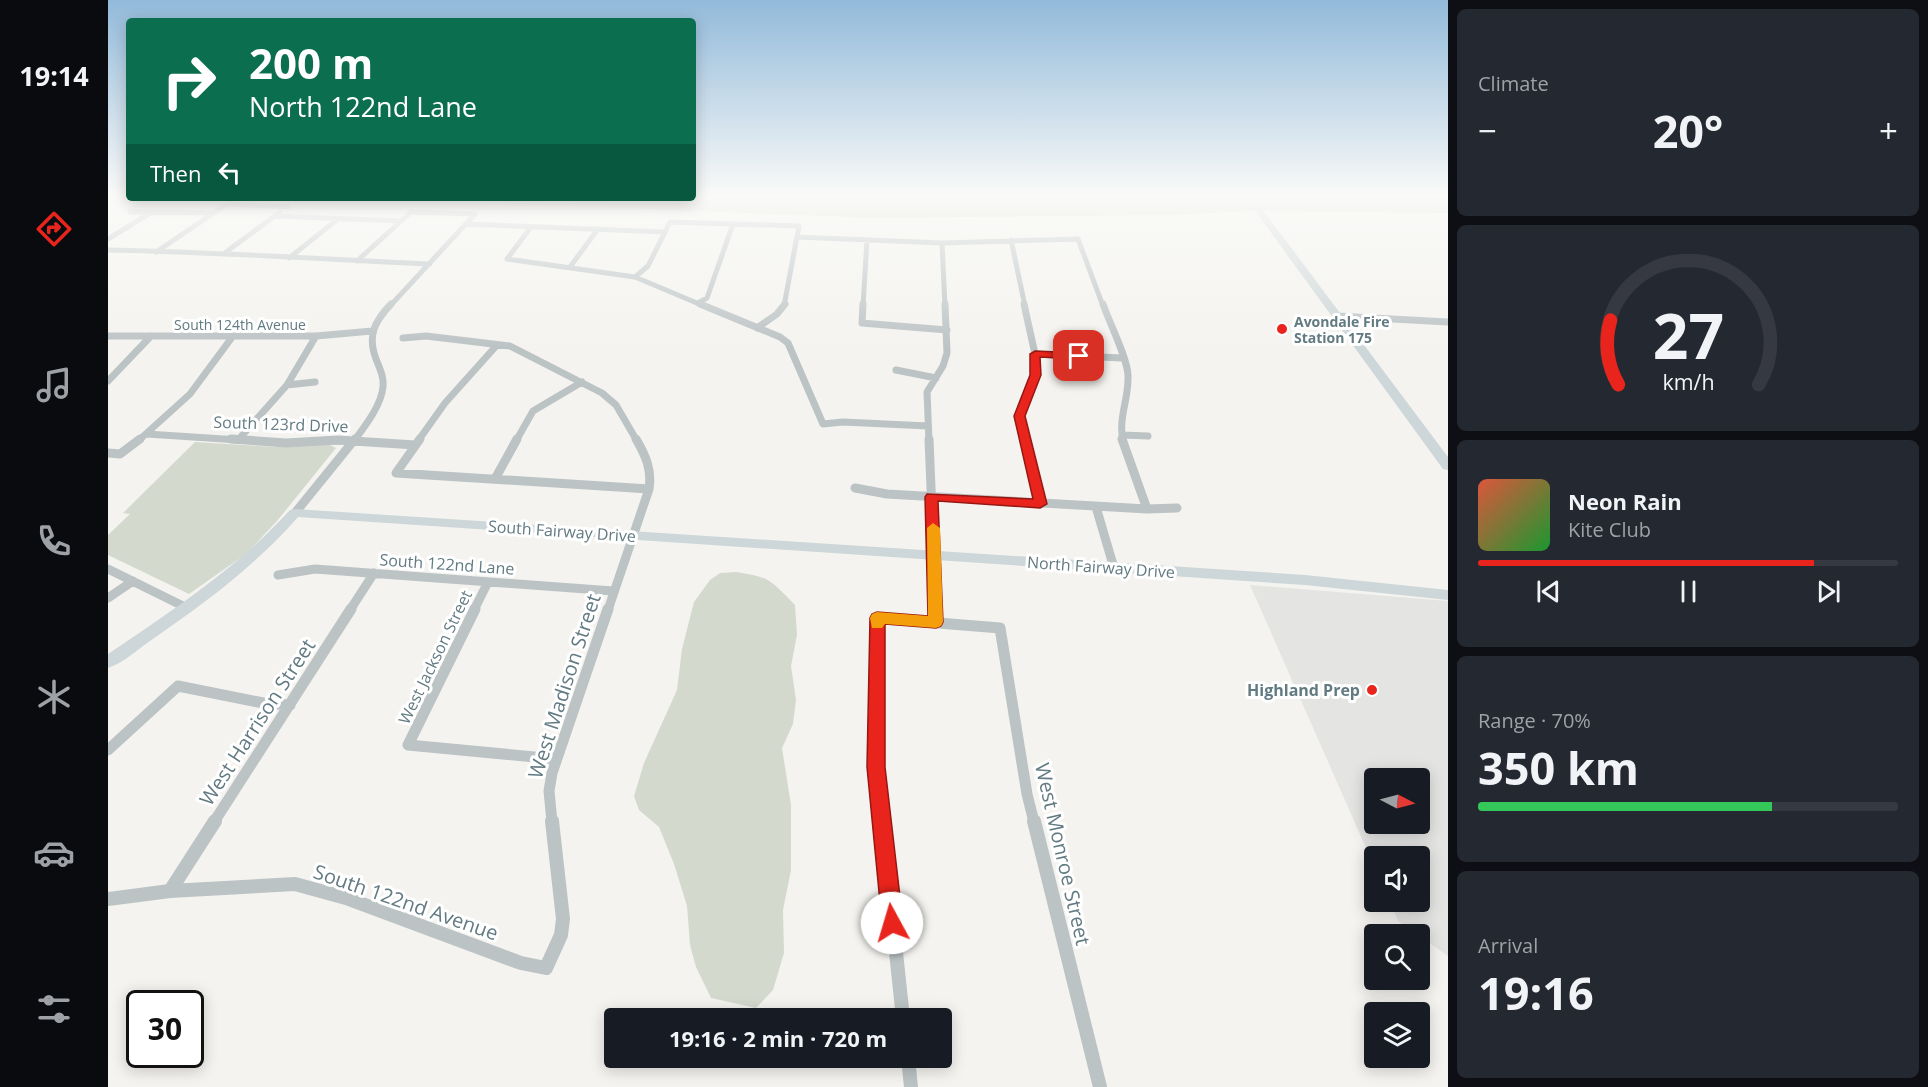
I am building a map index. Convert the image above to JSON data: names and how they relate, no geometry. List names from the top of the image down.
{
  "streets": {
    "street": [
      "South 124th Avenue",
      "South 123rd Drive",
      "South Fairway Drive",
      "South 122nd Lane",
      "North Fairway Drive",
      "West Jackson Street",
      "West Madison Street",
      "West Harrison Street",
      "West Monroe Street",
      "South 122nd Avenue"
    ]
  },
  "crossings": [
    ["South Fairway Drive", "North Fairway Drive"],
    ["South Fairway Drive", "West Madison Street"],
    ["South 122nd Lane", "West Jackson Street"],
    ["South 122nd Lane", "West Madison Street"],
    ["South 122nd Lane", "West Harrison Street"],
    ["West Jackson Street", "West Madison Street"],
    ["West Madison Street", "South 122nd Avenue"],
    ["West Harrison Street", "South 122nd Avenue"]
  ],
  "places": ["Avondale Fire Station 175", "Highland Prep"],
  "north": "right",
  "page": {
    "tabs": "19:14",
    "tile": [
      "Climate",
      ["Range · 70%", "350 km"],
      ["Arrival", "19:16"]
    ],
    "turn": ["200 m", "North 122nd Lane"],
    "heat": ["−", "20°", "+"],
    "then": "Then",
    "song": ["Neon Rain", "Kite Club"],
    "limit": "30",
    "trip": "19:16 · 2 min · 720 m",
    "gauge": ["27", "km/h"]
  }
}
